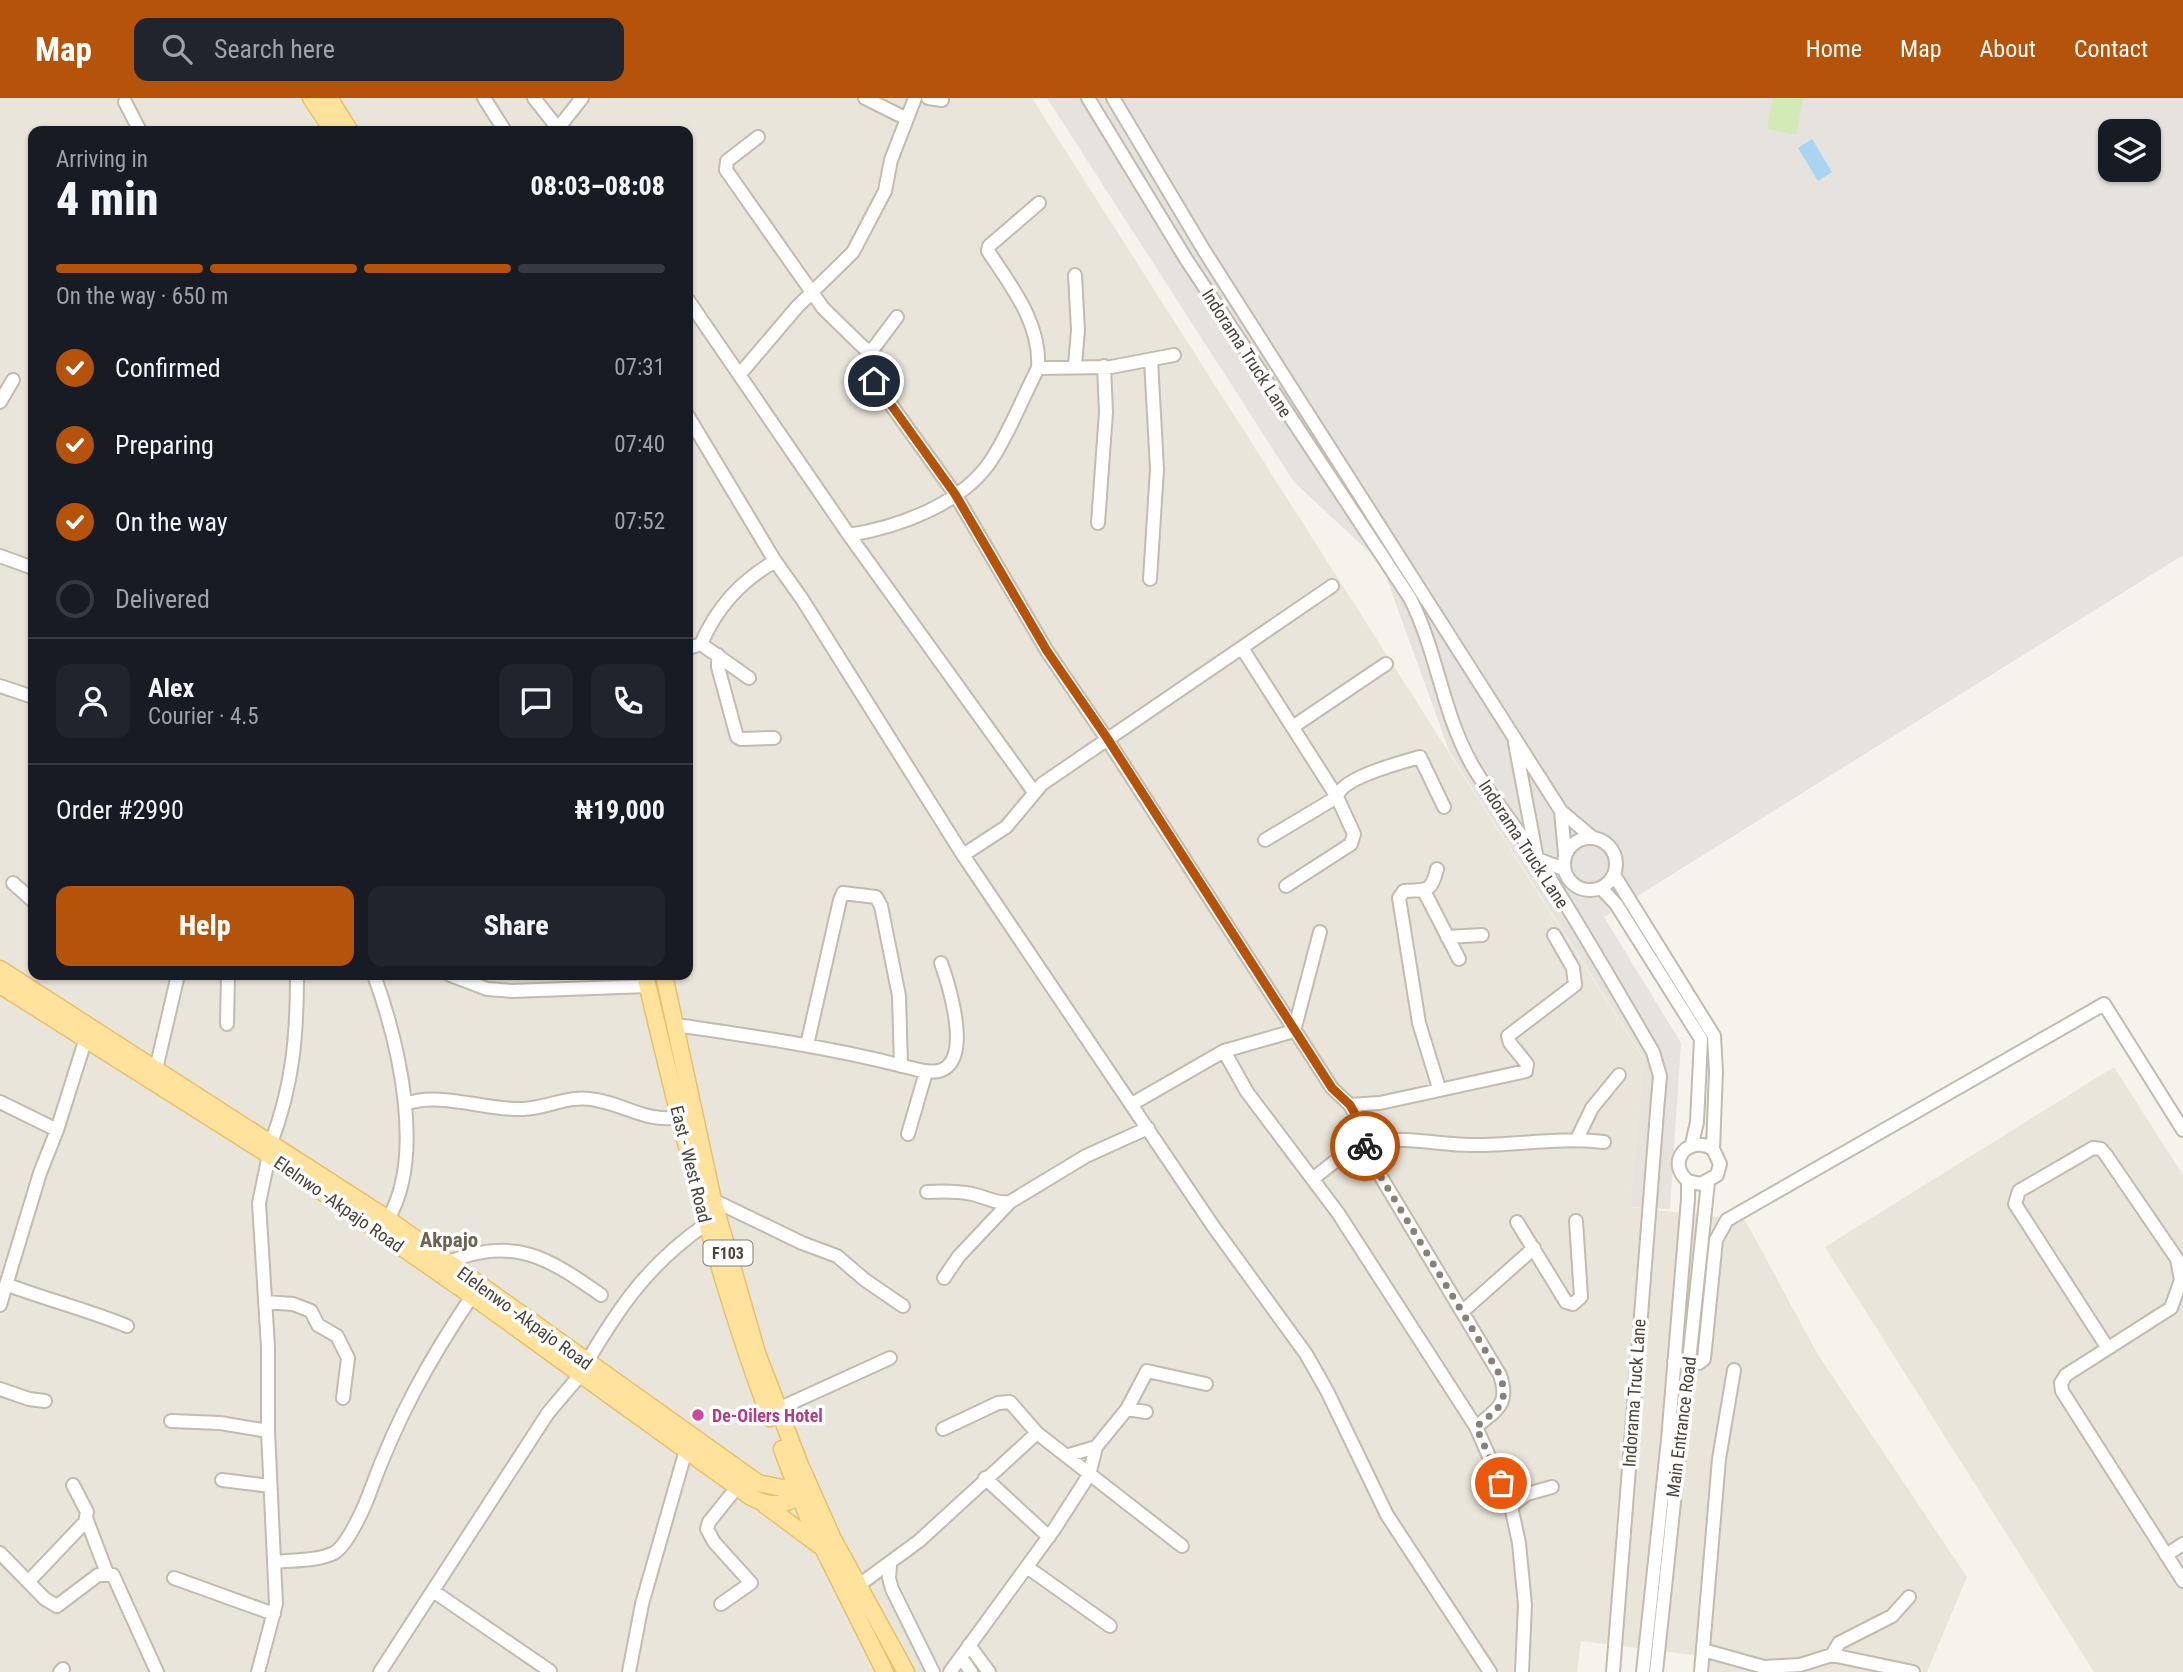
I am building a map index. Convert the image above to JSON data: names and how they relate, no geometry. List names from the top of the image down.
{
  "streets": {
    "main road": [
      "East - West Road",
      "Elelnwo -Akpajo Road",
      "F103",
      "Elelenwo -Akpajo Road"
    ],
    "street": ["Indorama Truck Lane", "Main Entrance Road"]
  },
  "crossings": [
    ["East - West Road", "Elelnwo -Akpajo Road"],
    ["East - West Road", "F103"],
    ["East - West Road", "Elelenwo -Akpajo Road"],
    ["Elelnwo -Akpajo Road", "F103"],
    ["Elelnwo -Akpajo Road", "Elelenwo -Akpajo Road"]
  ],
  "districts": ["Akpajo"],
  "places": ["De-Oilers Hotel"],
  "page": {
    "header": "Map",
    "search": "Search here",
    "nav": [
      "Home",
      "Map",
      "About",
      "Contact"
    ],
    "heading": ["4 min", "Arriving in", "08:03–08:08"],
    "panel": [
      "Alex",
      "Courier · 4.5",
      "Order #2990",
      "₦19,000"
    ],
    "bar": "On the way · 650 m",
    "list": [
      ["Confirmed", "07:31"],
      ["Preparing", "07:40"],
      ["On the way", "07:52"],
      "Delivered"
    ],
    "buttons": ["Help", "Share"]
  }
}
